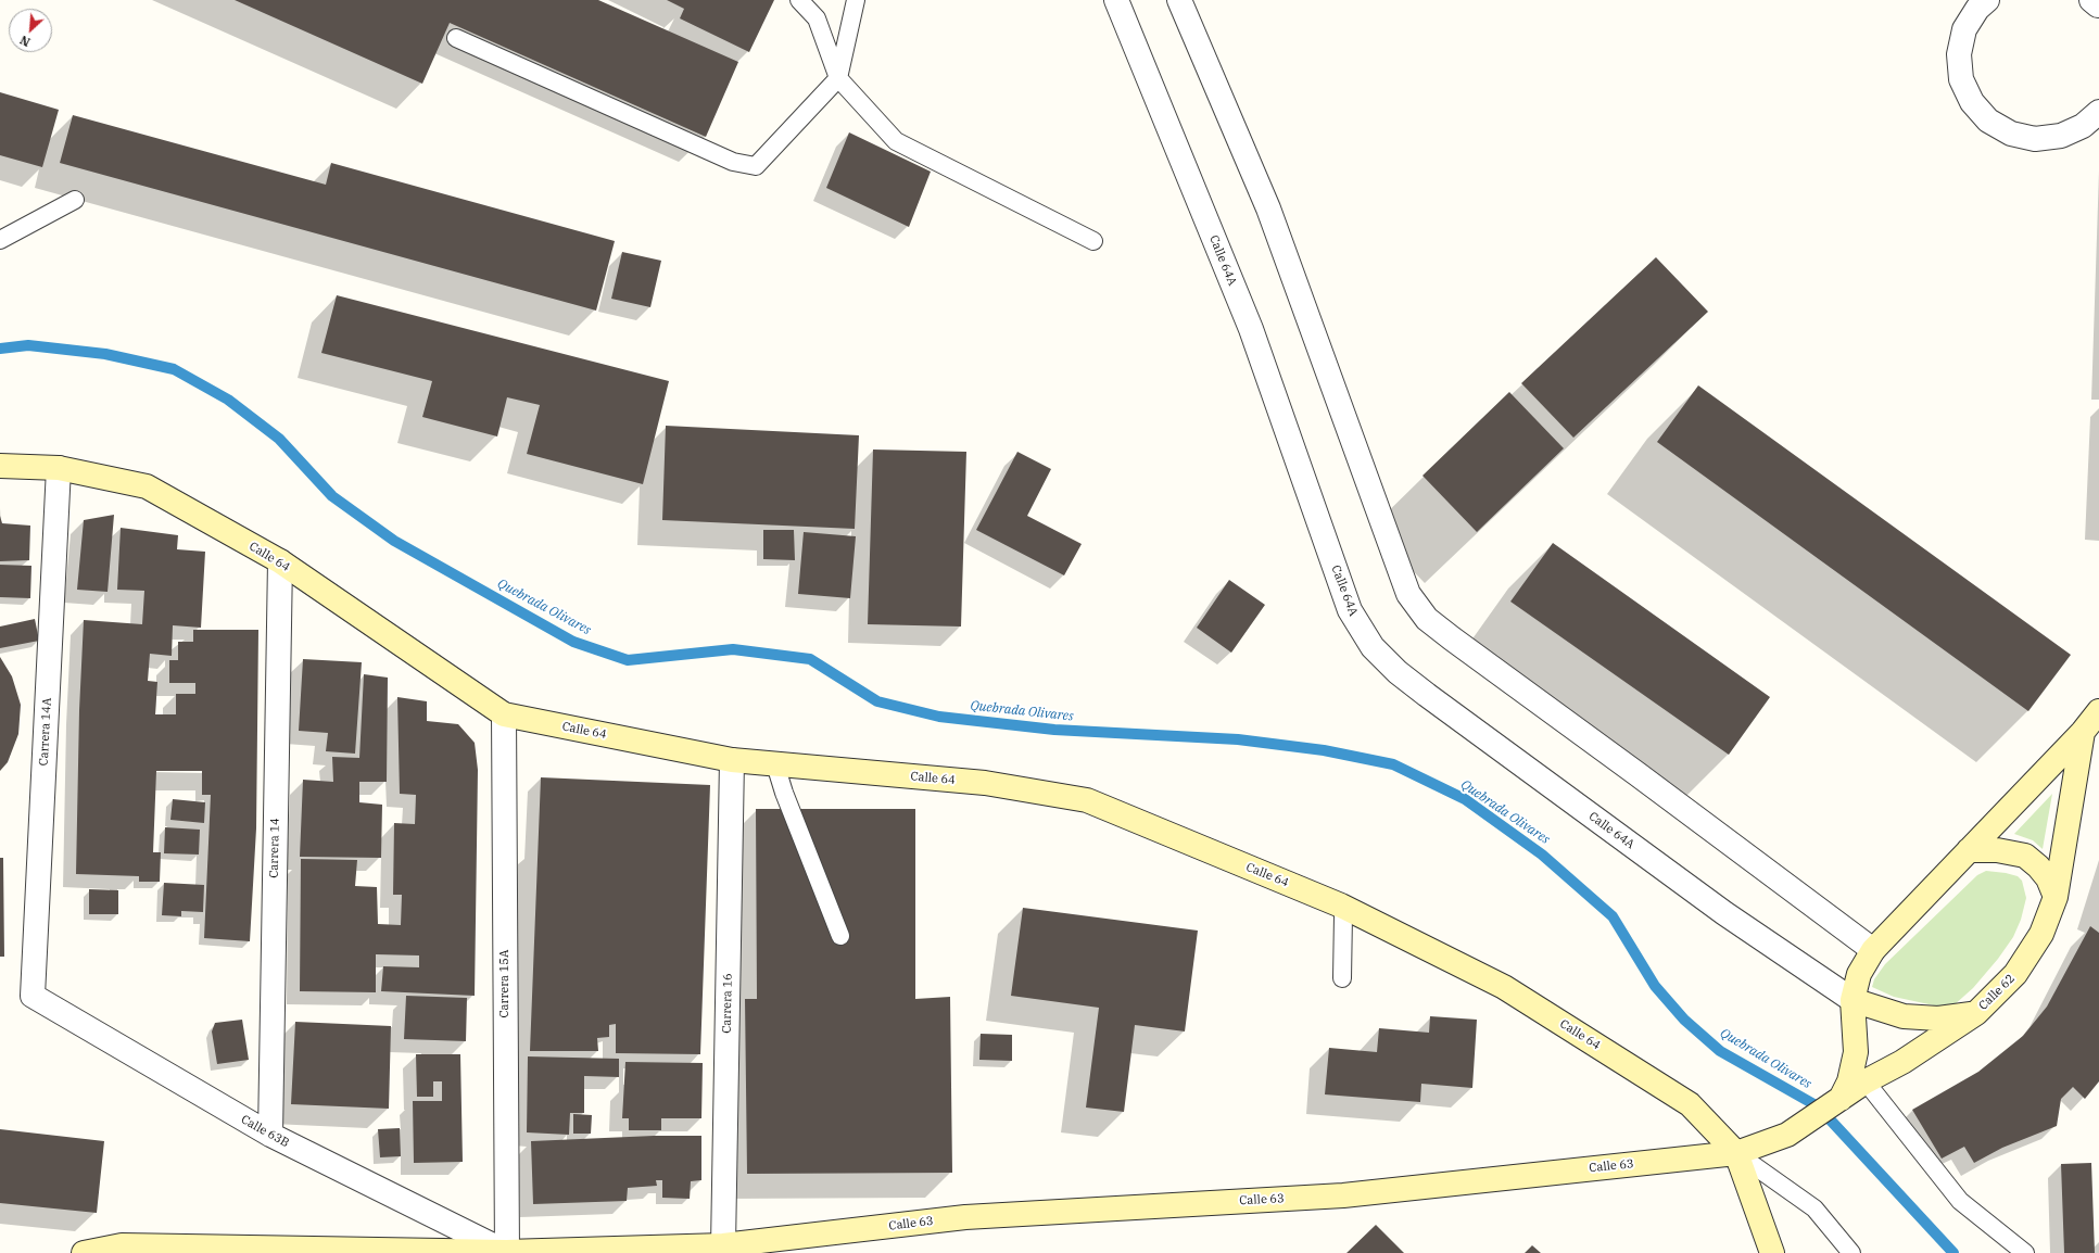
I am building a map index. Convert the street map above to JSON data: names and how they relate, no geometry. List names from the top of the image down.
{
  "streets": {
    "street": [
      "Calle 64A",
      "Calle 64",
      "Carrera 14A",
      "Carrera 14",
      "Carrera 15A",
      "Calle 62",
      "Carrera 16",
      "Calle 63B",
      "Calle 63"
    ]
  },
  "crossings": [
    ["Calle 64", "Carrera 14A"],
    ["Calle 64", "Carrera 14"],
    ["Calle 64", "Carrera 15A"],
    ["Calle 64", "Calle 62"],
    ["Calle 64", "Carrera 16"],
    ["Calle 64", "Calle 63"],
    ["Carrera 14A", "Calle 63B"],
    ["Carrera 14", "Calle 63B"],
    ["Carrera 15A", "Calle 63B"],
    ["Carrera 15A", "Calle 63"],
    ["Calle 62", "Calle 63"],
    ["Carrera 16", "Calle 63"],
    ["Calle 63B", "Calle 63"]
  ],
  "water": ["Quebrada Olivares"],
  "north": "bottom left"
}
